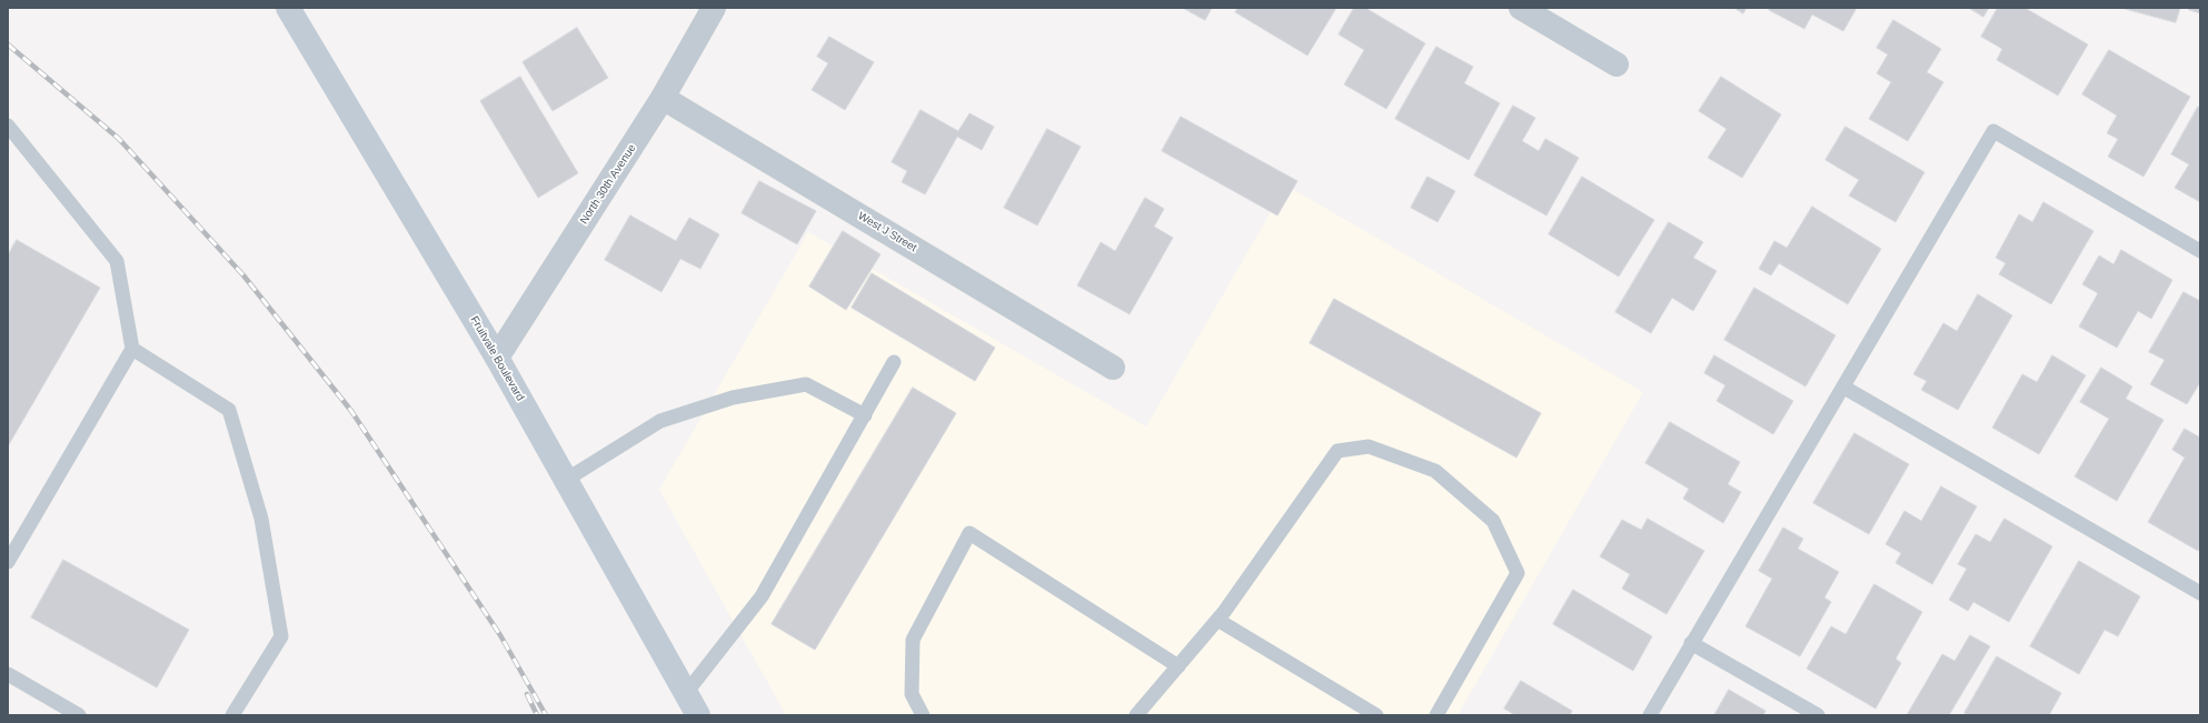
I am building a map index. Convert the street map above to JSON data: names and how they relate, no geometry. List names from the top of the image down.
{
  "streets": {
    "main road": ["Fruitvale Boulevard"],
    "street": ["North 30th Avenue", "West J Street"]
  },
  "crossings": [
    ["North 30th Avenue", "West J Street"],
    ["North 30th Avenue", "Fruitvale Boulevard"]
  ]
}
